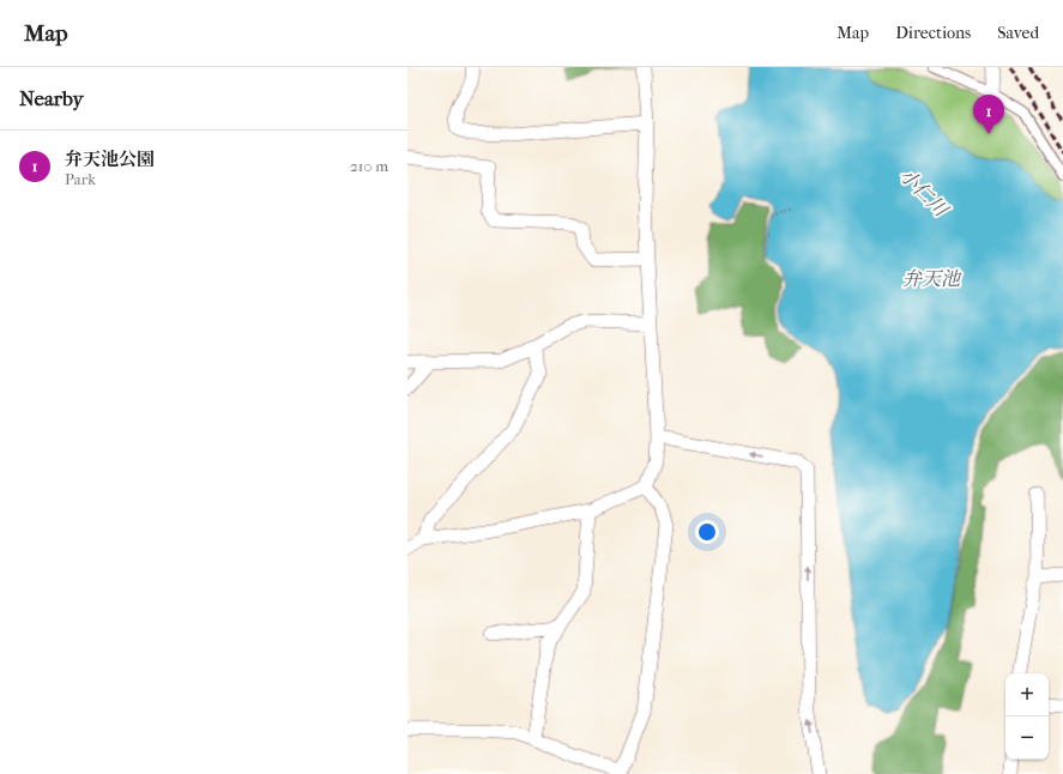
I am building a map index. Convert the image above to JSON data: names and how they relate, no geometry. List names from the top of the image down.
{
  "water": ["小仁川", "弁天池"],
  "page": {
    "header": "Map",
    "nav": ["Map", "Directions", "Saved"],
    "heading": "Nearby",
    "pins": "1",
    "list": [
      {
        "mark": "1",
        "name": "弁天池公園",
        "note": "Park",
        "value": "210 m"
      }
    ],
    "map_buttons": ["+", "−"]
  }
}
